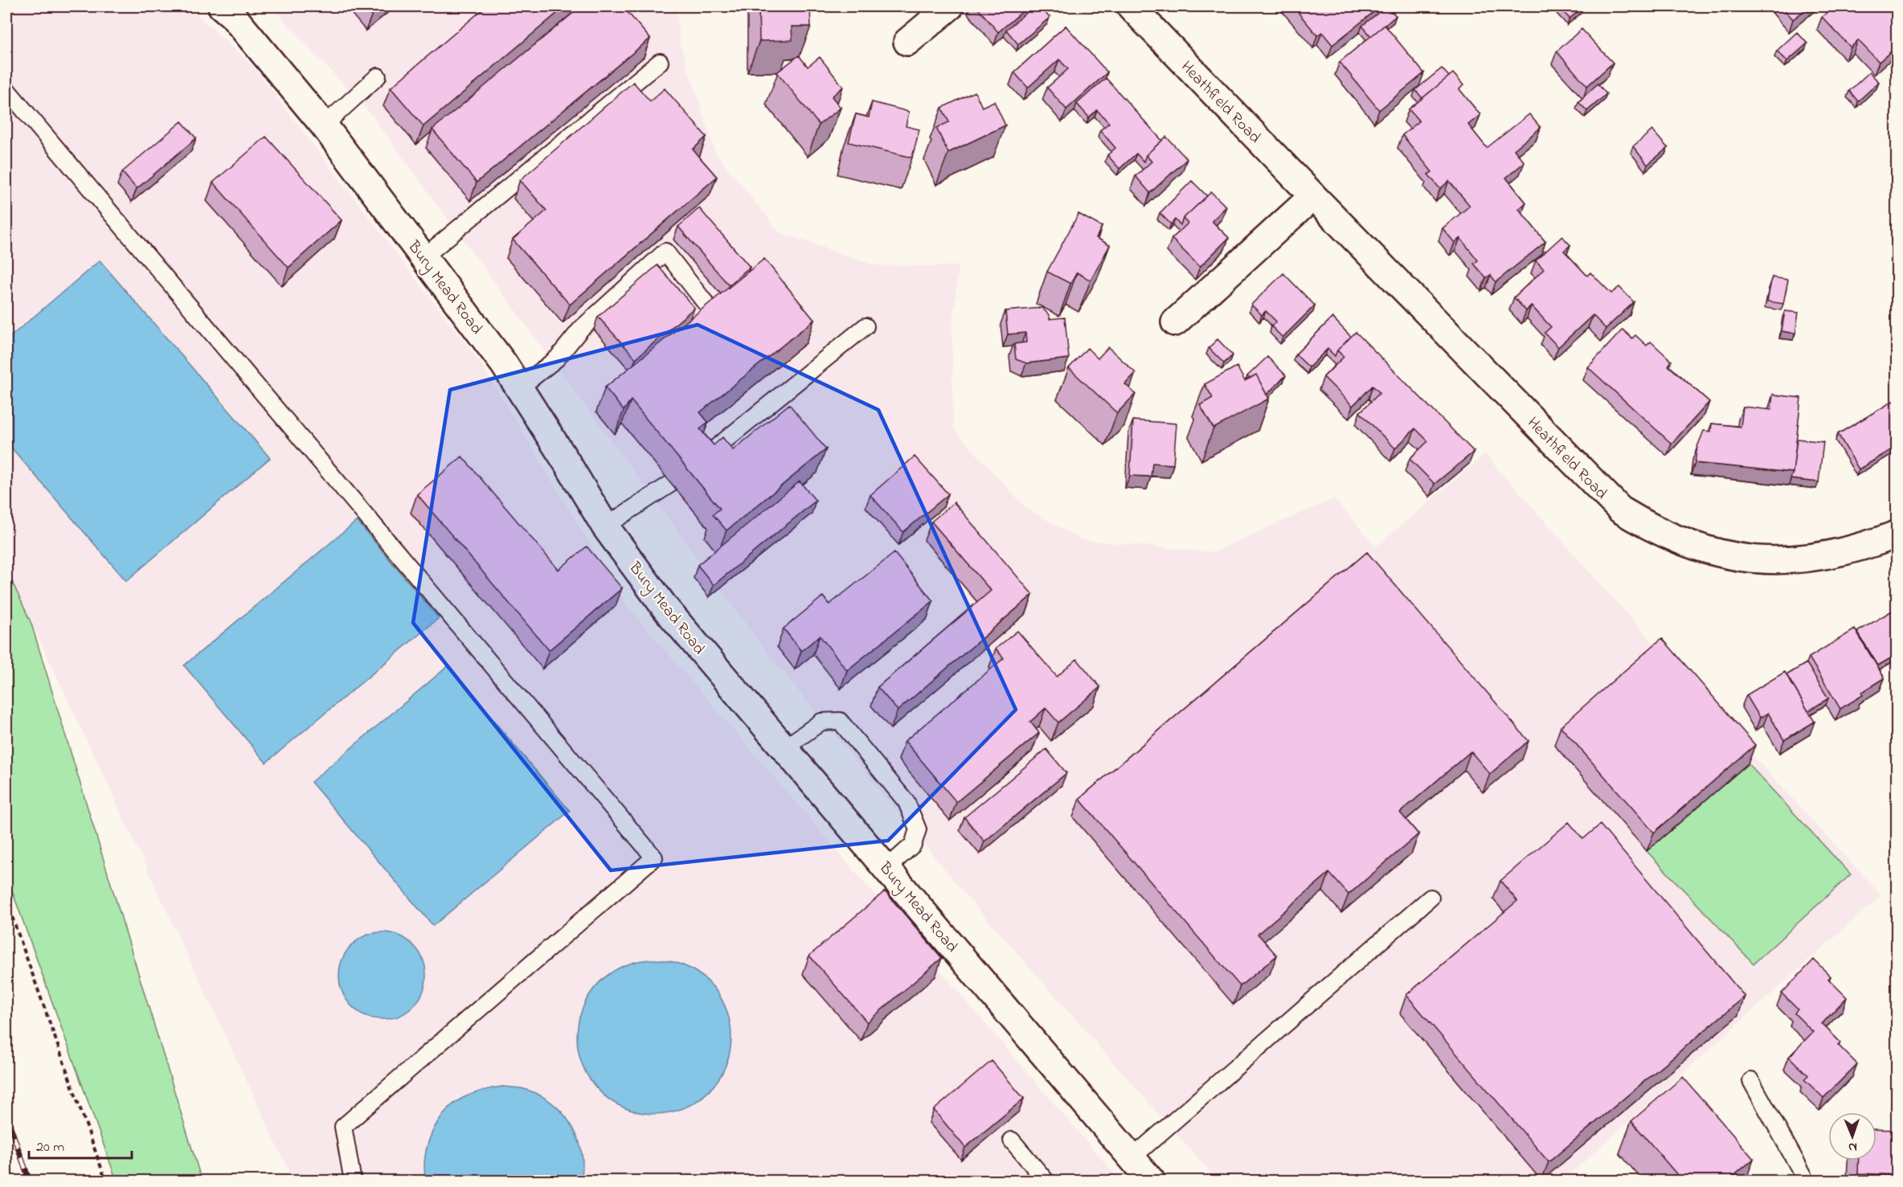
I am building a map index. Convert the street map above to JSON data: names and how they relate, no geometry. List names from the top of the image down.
{
  "streets": {
    "street": ["Heathfield Road", "Bury Mead Road"]
  },
  "scale_bar": "20 m",
  "north": "bottom"
}
